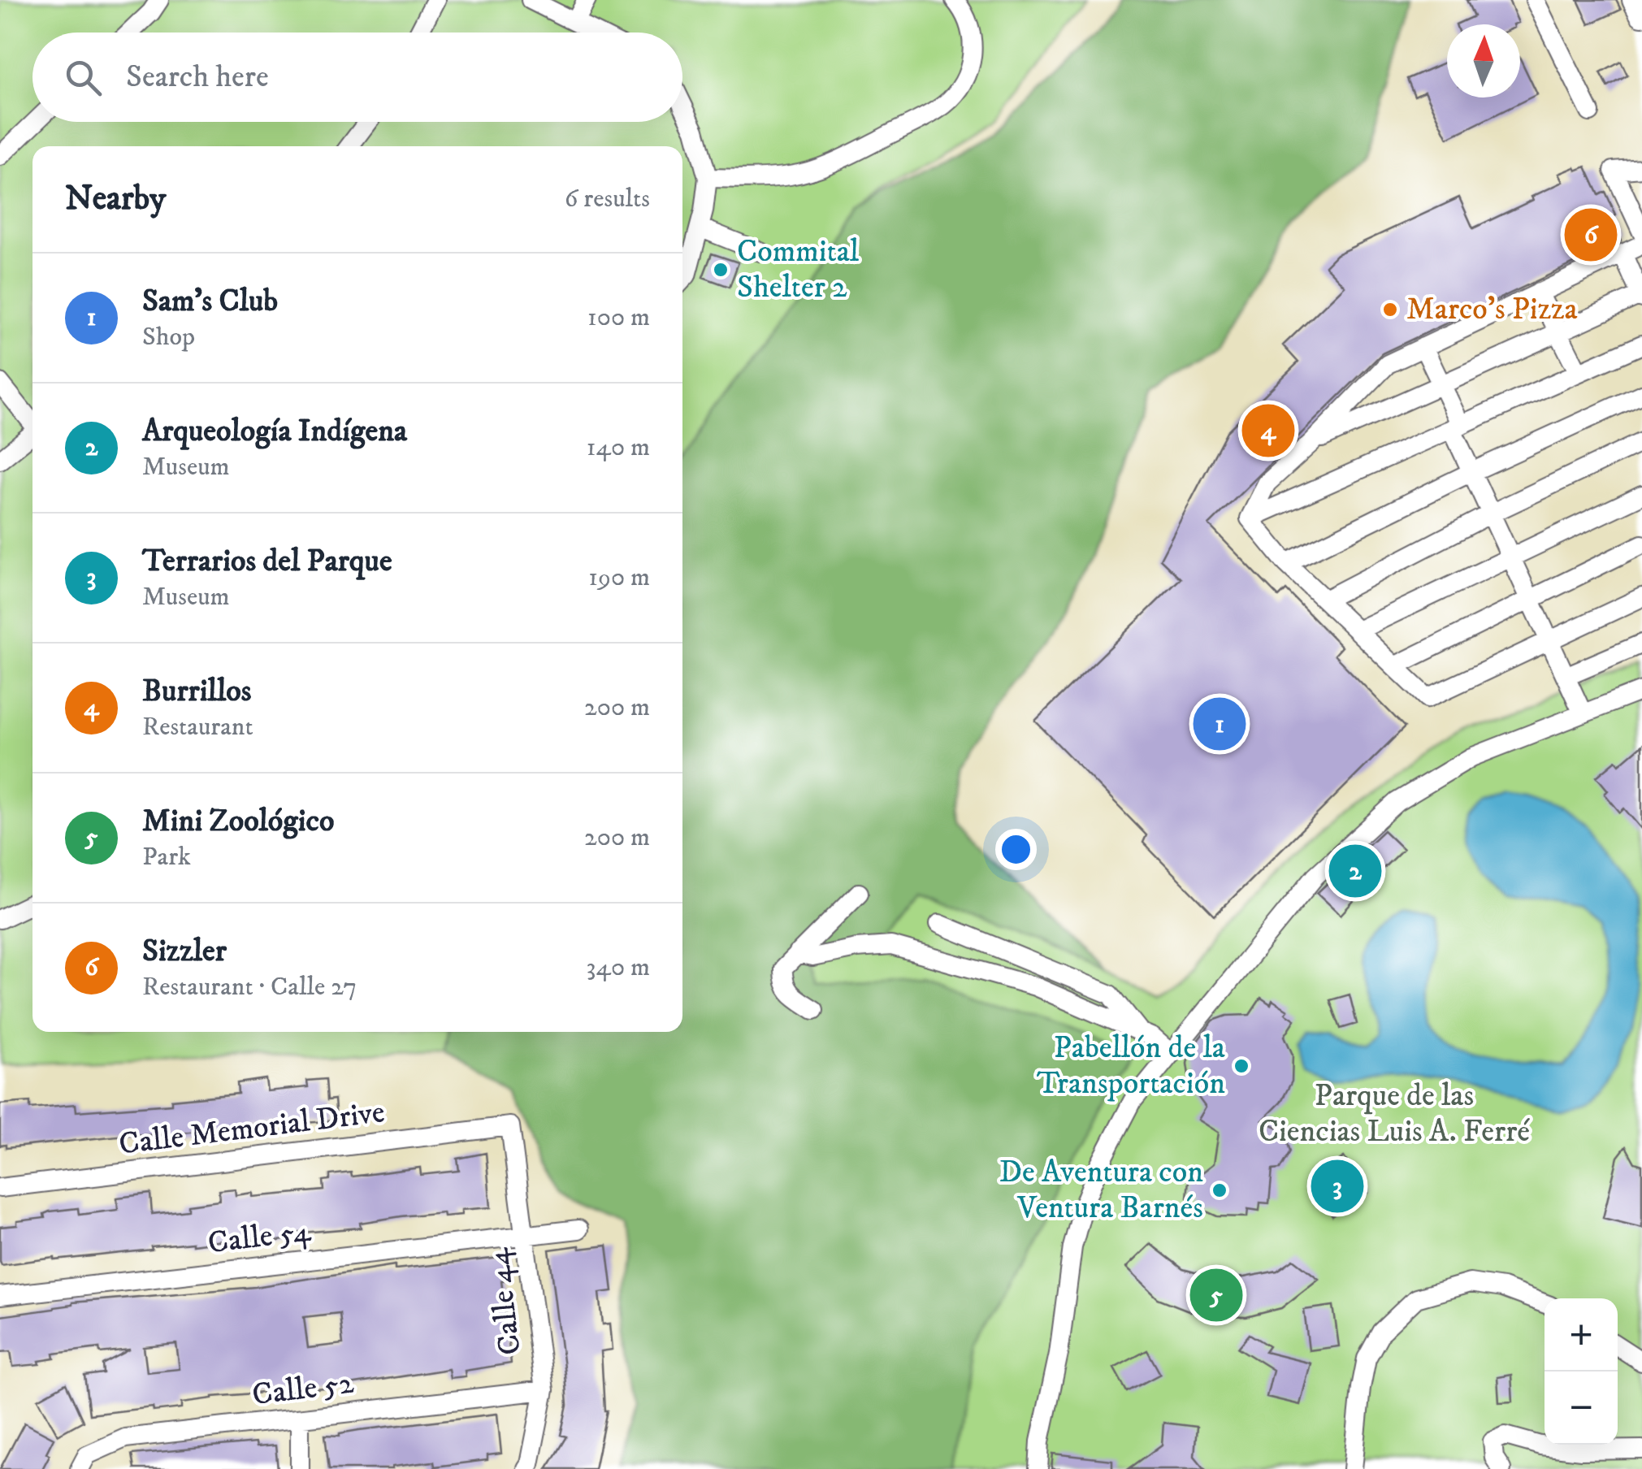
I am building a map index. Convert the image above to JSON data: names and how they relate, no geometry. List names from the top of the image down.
{
  "streets": {
    "street": [
      "Calle Memorial Drive",
      "Calle 54",
      "Calle 44",
      "Calle 52"
    ]
  },
  "crossings": [
    ["Calle Memorial Drive", "Calle 44"],
    ["Calle 54", "Calle 44"],
    ["Calle 44", "Calle 52"]
  ],
  "parks": ["Parque de las Ciencias Luis A. Ferré"],
  "places": [
    "Commital Shelter 2",
    "Marco's Pizza",
    "Pabellón de la Transportación",
    "De Aventura con Ventura Barnés"
  ],
  "north": "top",
  "page": {
    "search": "Search here",
    "heading": ["Nearby", "6 results"],
    "pins": [
      "6",
      "4",
      "1",
      "2",
      "3",
      "5"
    ],
    "list": [
      {
        "mark": "1",
        "name": "Sam's Club",
        "note": "Shop",
        "value": "100 m"
      },
      {
        "mark": "2",
        "name": "Arqueología Indígena",
        "note": "Museum",
        "value": "140 m"
      },
      {
        "mark": "3",
        "name": "Terrarios del Parque",
        "note": "Museum",
        "value": "190 m"
      },
      {
        "mark": "4",
        "name": "Burrillos",
        "note": "Restaurant",
        "value": "200 m"
      },
      {
        "mark": "5",
        "name": "Mini Zoológico",
        "note": "Park",
        "value": "200 m"
      },
      {
        "mark": "6",
        "name": "Sizzler",
        "note": "Restaurant · Calle 27",
        "value": "340 m"
      }
    ],
    "map_buttons": ["+", "−"]
  }
}
